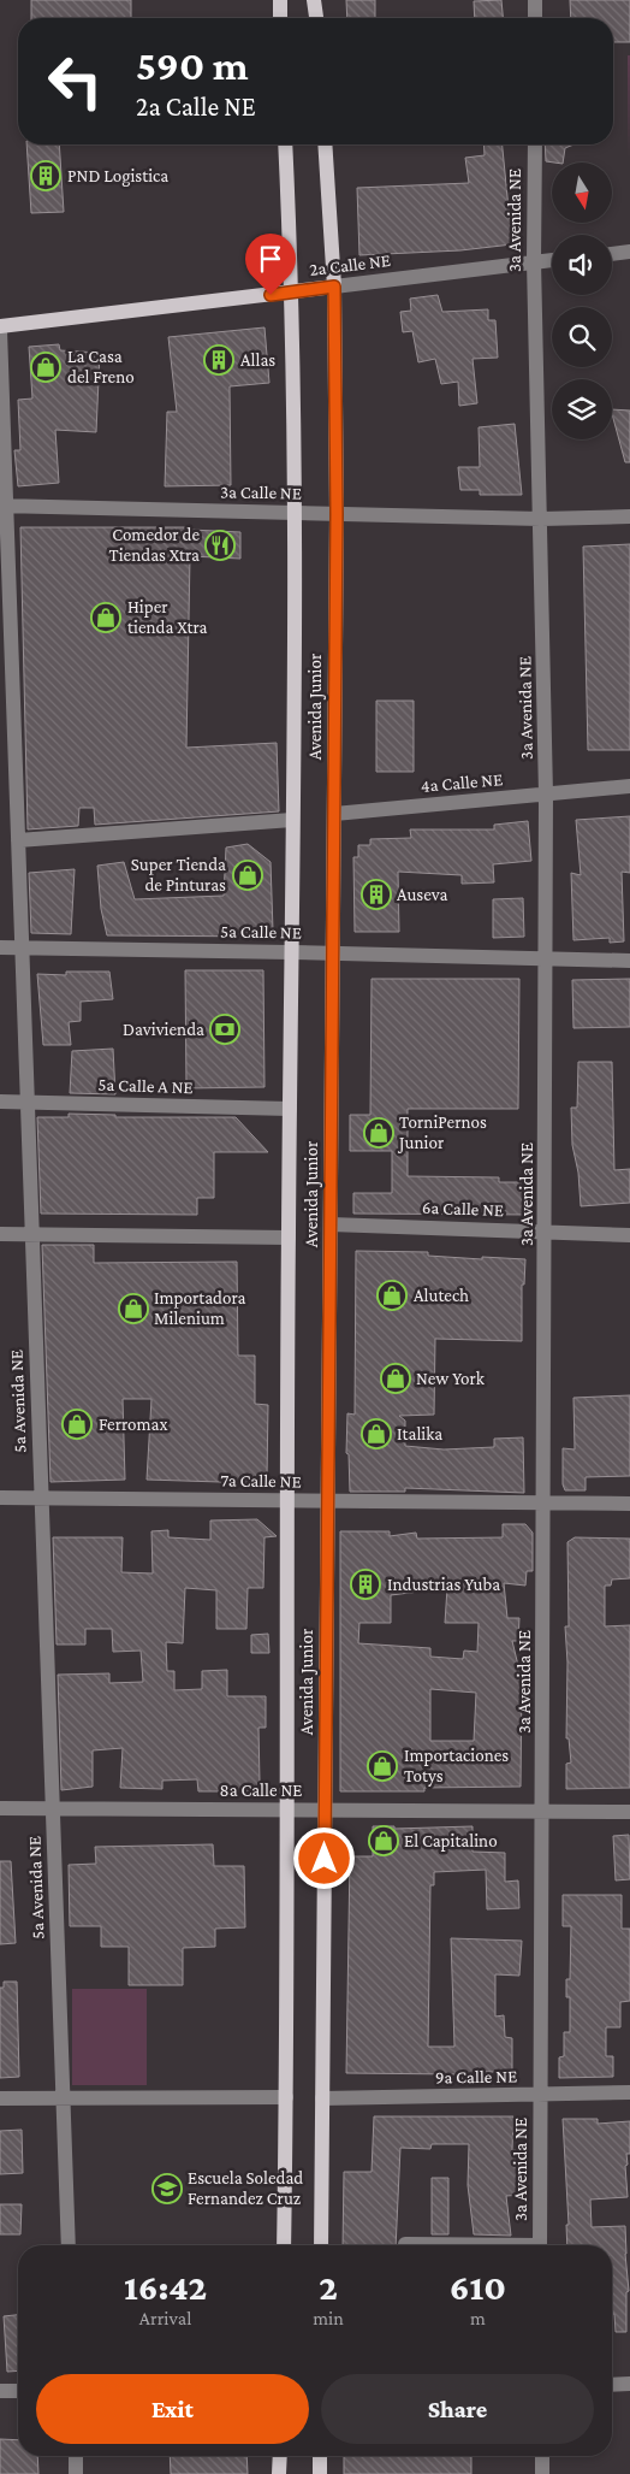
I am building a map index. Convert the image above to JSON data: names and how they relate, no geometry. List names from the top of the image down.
{
  "streets": {
    "main road": ["2a Calle NE", "Avenida Junior"],
    "street": [
      "3a Avenida NE",
      "3a Calle NE",
      "4a Calle NE",
      "5a Calle NE",
      "5a Calle A NE",
      "6a Calle NE",
      "5a Avenida NE",
      "7a Calle NE",
      "8a Calle NE",
      "9a Calle NE"
    ]
  },
  "crossings": [
    ["3a Avenida NE", "2a Calle NE"],
    ["3a Avenida NE", "3a Calle NE"],
    ["3a Avenida NE", "4a Calle NE"],
    ["3a Avenida NE", "5a Calle NE"],
    ["3a Avenida NE", "6a Calle NE"],
    ["3a Avenida NE", "7a Calle NE"],
    ["3a Avenida NE", "8a Calle NE"],
    ["3a Avenida NE", "9a Calle NE"],
    ["2a Calle NE", "Avenida Junior"],
    ["2a Calle NE", "5a Avenida NE"],
    ["3a Calle NE", "Avenida Junior"],
    ["3a Calle NE", "5a Avenida NE"],
    ["Avenida Junior", "4a Calle NE"],
    ["Avenida Junior", "5a Calle NE"],
    ["Avenida Junior", "5a Calle A NE"],
    ["Avenida Junior", "6a Calle NE"],
    ["Avenida Junior", "7a Calle NE"],
    ["Avenida Junior", "8a Calle NE"],
    ["Avenida Junior", "9a Calle NE"],
    ["5a Calle NE", "5a Avenida NE"],
    ["5a Calle A NE", "5a Avenida NE"],
    ["5a Avenida NE", "7a Calle NE"],
    ["5a Avenida NE", "8a Calle NE"]
  ],
  "places": {
    "building": [
      "PND Logistica",
      "Allas",
      "Auseva",
      "Industrias Yuba"
    ],
    "shop": [
      "La Casa del Freno",
      "Hiper tienda Xtra",
      "Super Tienda de Pinturas",
      "TorniPernos Junior",
      "Alutech",
      "Importadora Milenium",
      "New York",
      "Ferromax",
      "Italika",
      "Importaciones Totys",
      "El Capitalino"
    ],
    "restaurant": ["Comedor de Tiendas Xtra"],
    "bank": ["Davivienda"],
    "school or university": ["Escuela Soledad Fernandez Cruz"]
  },
  "north": "bottom",
  "page": {
    "turn": ["590 m", "2a Calle NE"],
    "eta": [
      "16:42",
      "Arrival",
      "2",
      "min",
      "610",
      "m"
    ],
    "buttons": ["Exit", "Share"]
  }
}
